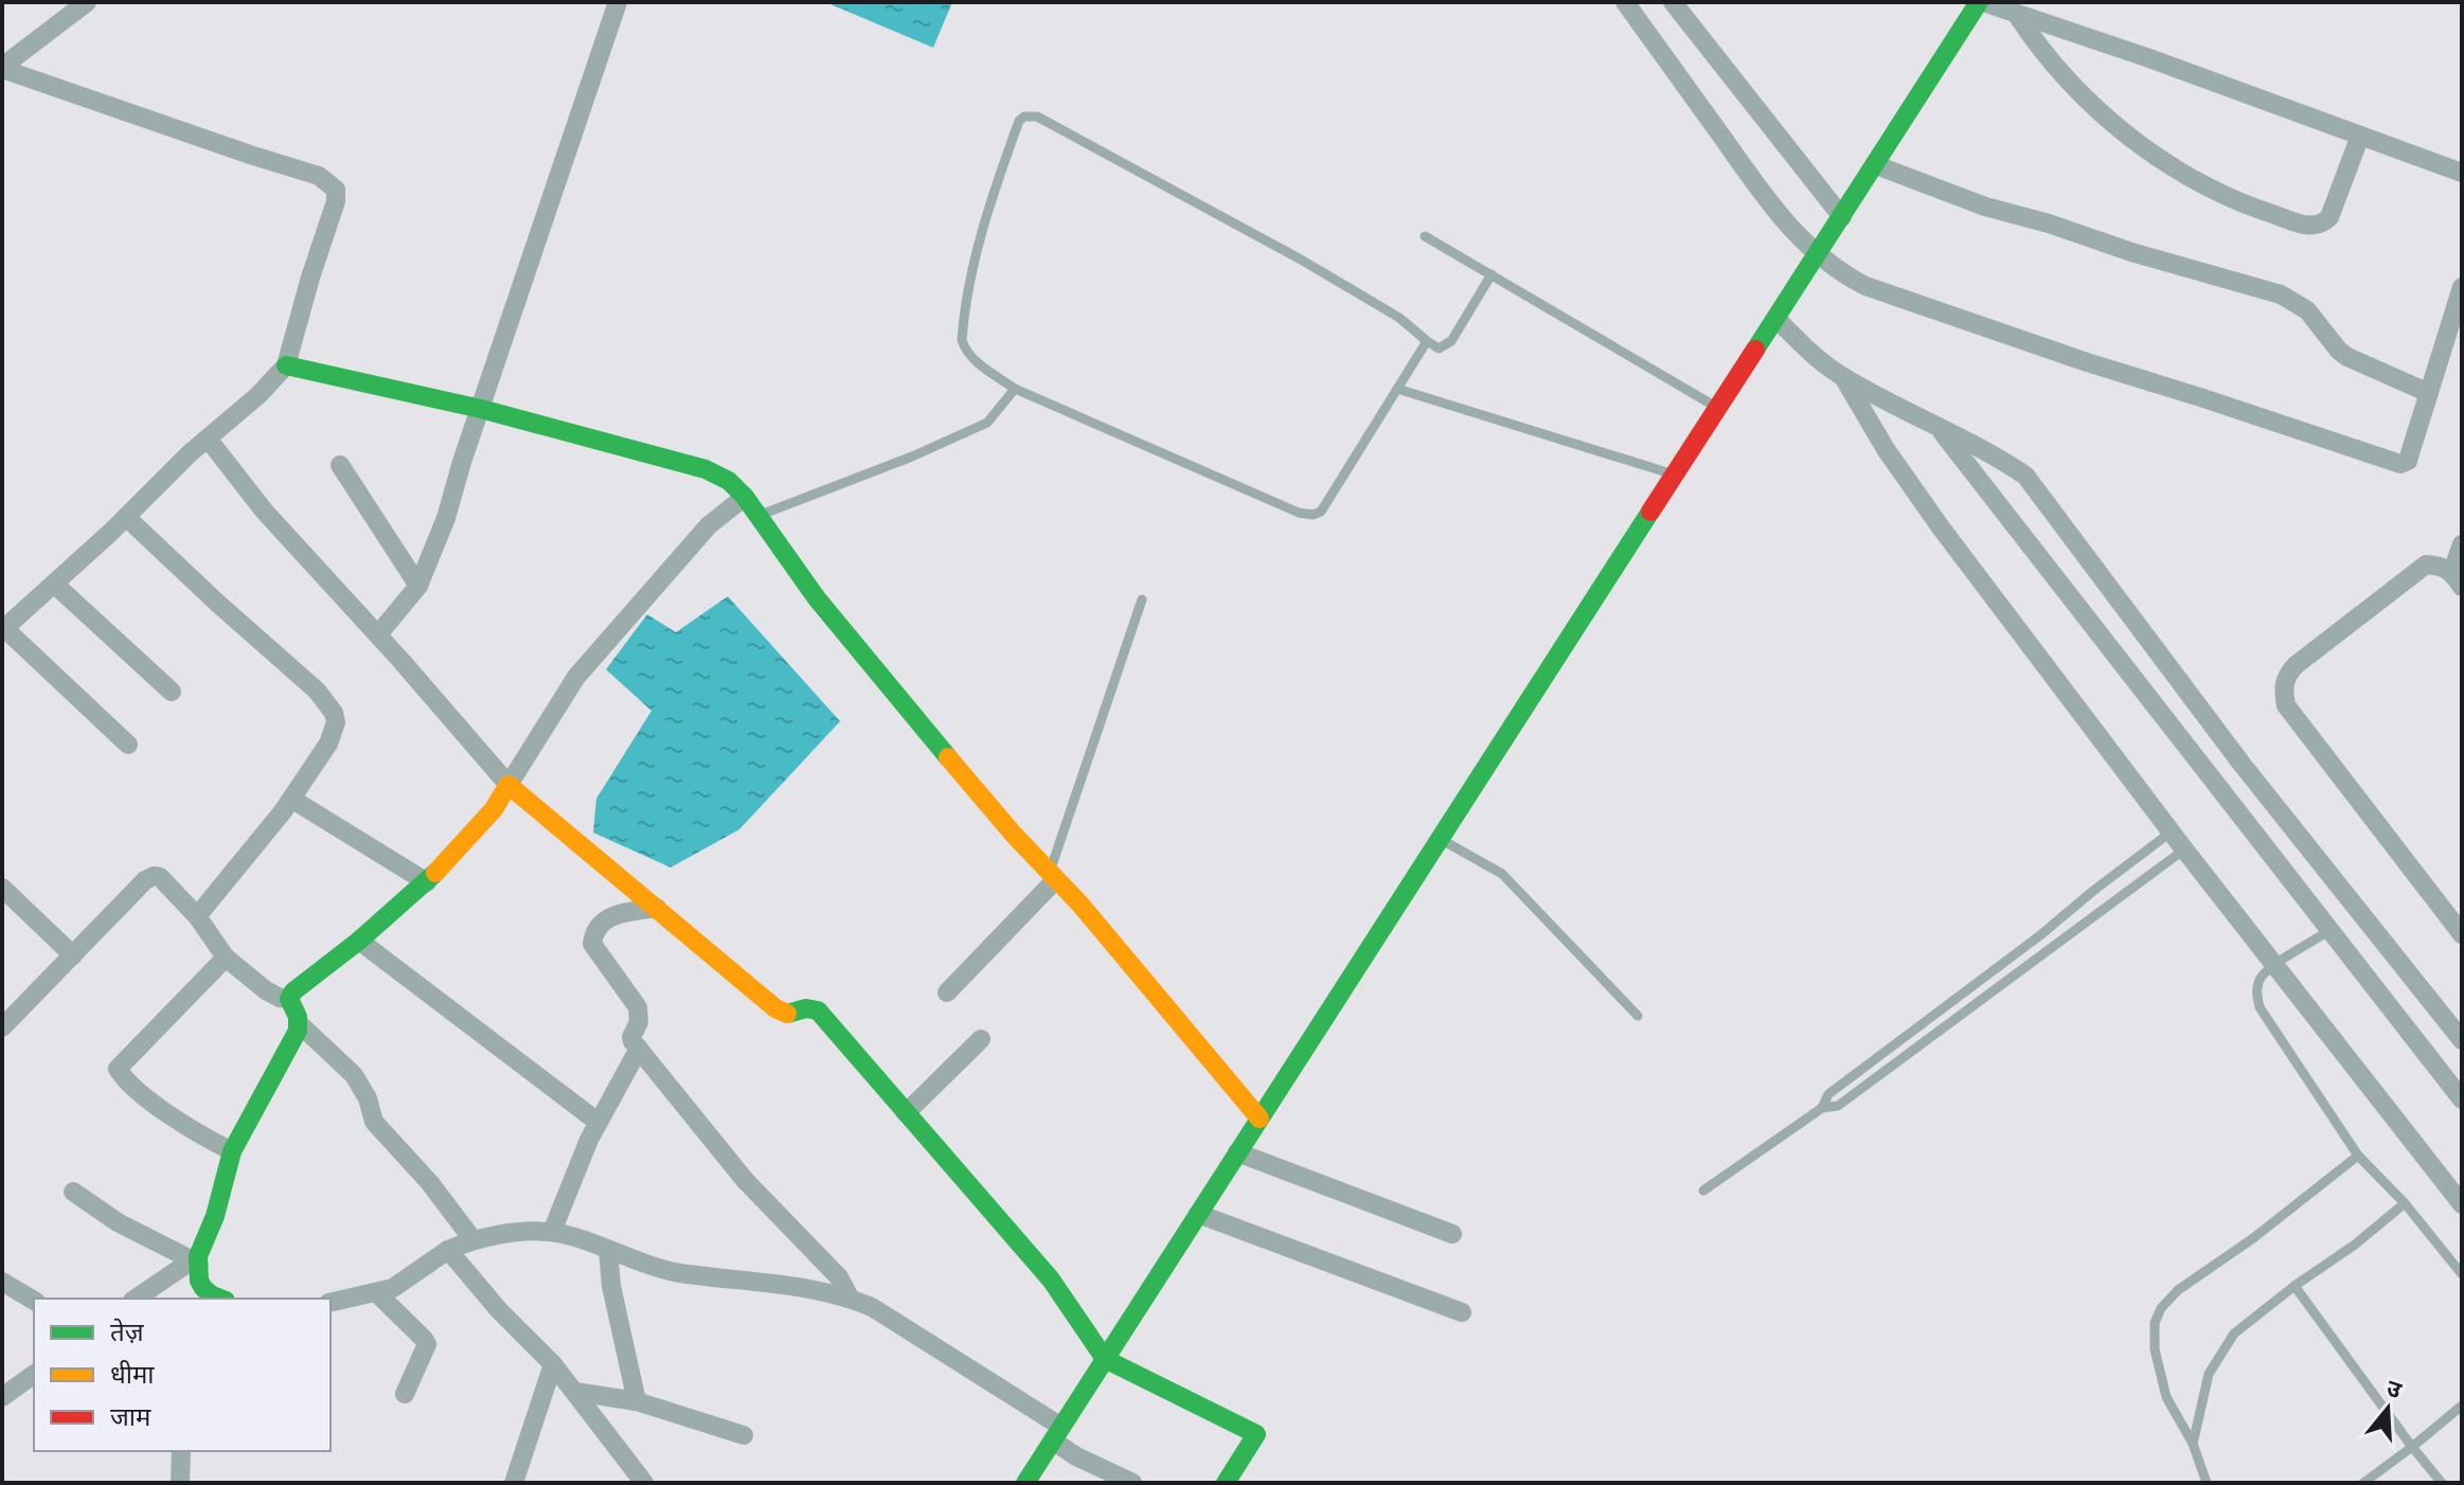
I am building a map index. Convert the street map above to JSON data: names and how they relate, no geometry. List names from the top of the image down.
{
  "legend": ["तेज़", "धीमा", "जाम"],
  "north": "top"
}
